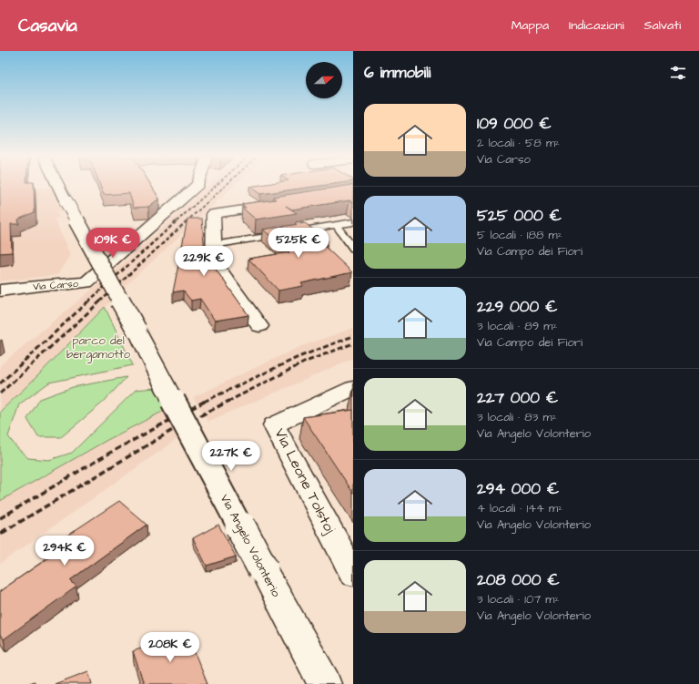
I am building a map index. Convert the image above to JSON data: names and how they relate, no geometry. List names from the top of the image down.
{
  "streets": {
    "street": ["Via Carso", "Via Leone Tolstoj", "Via Angelo Volonterio"]
  },
  "parks": ["parco del bergamotto"],
  "north": "right",
  "page": {
    "header": "Casavia",
    "nav": ["Mappa", "Indicazioni", "Salvati"],
    "heading": "6 immobili",
    "list": [
      {
        "name": "109 000 €",
        "note": "2 locali · 58 m² · Via Carso"
      },
      {
        "name": "525 000 €",
        "note": "5 locali · 188 m² · Via Campo dei Fiori"
      },
      {
        "name": "229 000 €",
        "note": "3 locali · 89 m² · Via Campo dei Fiori"
      },
      {
        "name": "227 000 €",
        "note": "3 locali · 83 m² · Via Angelo Volonterio"
      },
      {
        "name": "294 000 €",
        "note": "4 locali · 144 m² · Via Angelo Volonterio"
      },
      {
        "name": "208 000 €",
        "note": "3 locali · 107 m² · Via Angelo Volonterio"
      }
    ],
    "price": [
      "109K €",
      "525K €",
      "229K €",
      "227K €",
      "294K €",
      "208K €"
    ]
  }
}
